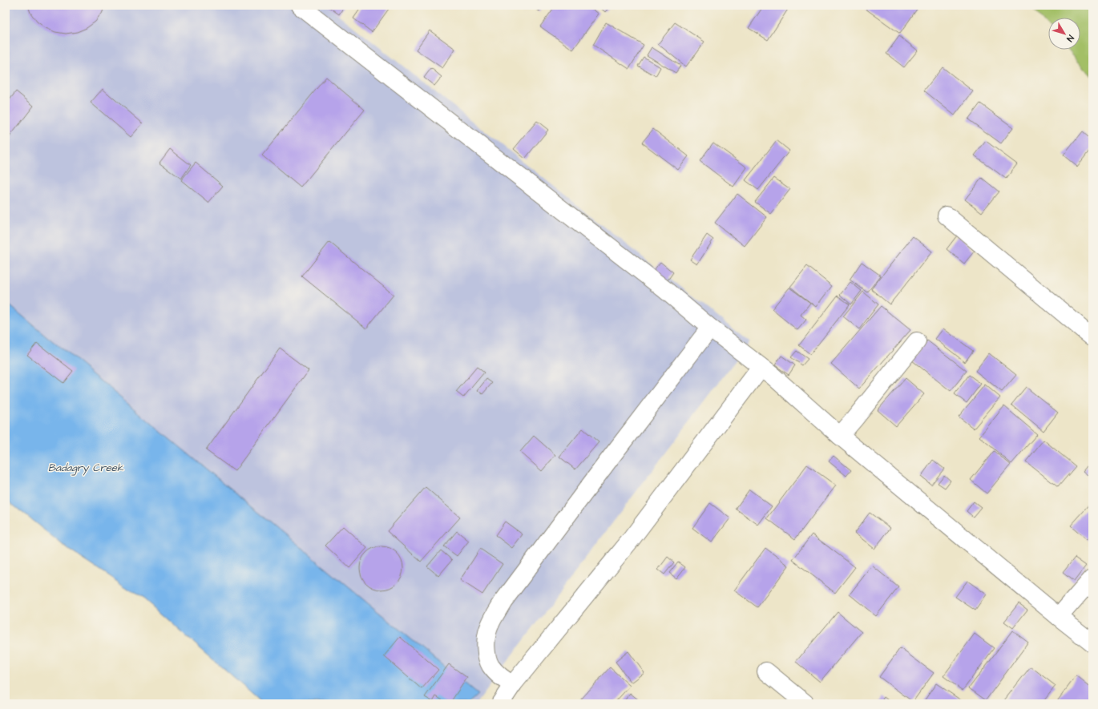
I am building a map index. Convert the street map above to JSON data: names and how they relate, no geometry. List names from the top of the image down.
{
  "water": ["Badagry Creek"],
  "north": "bottom right"
}
